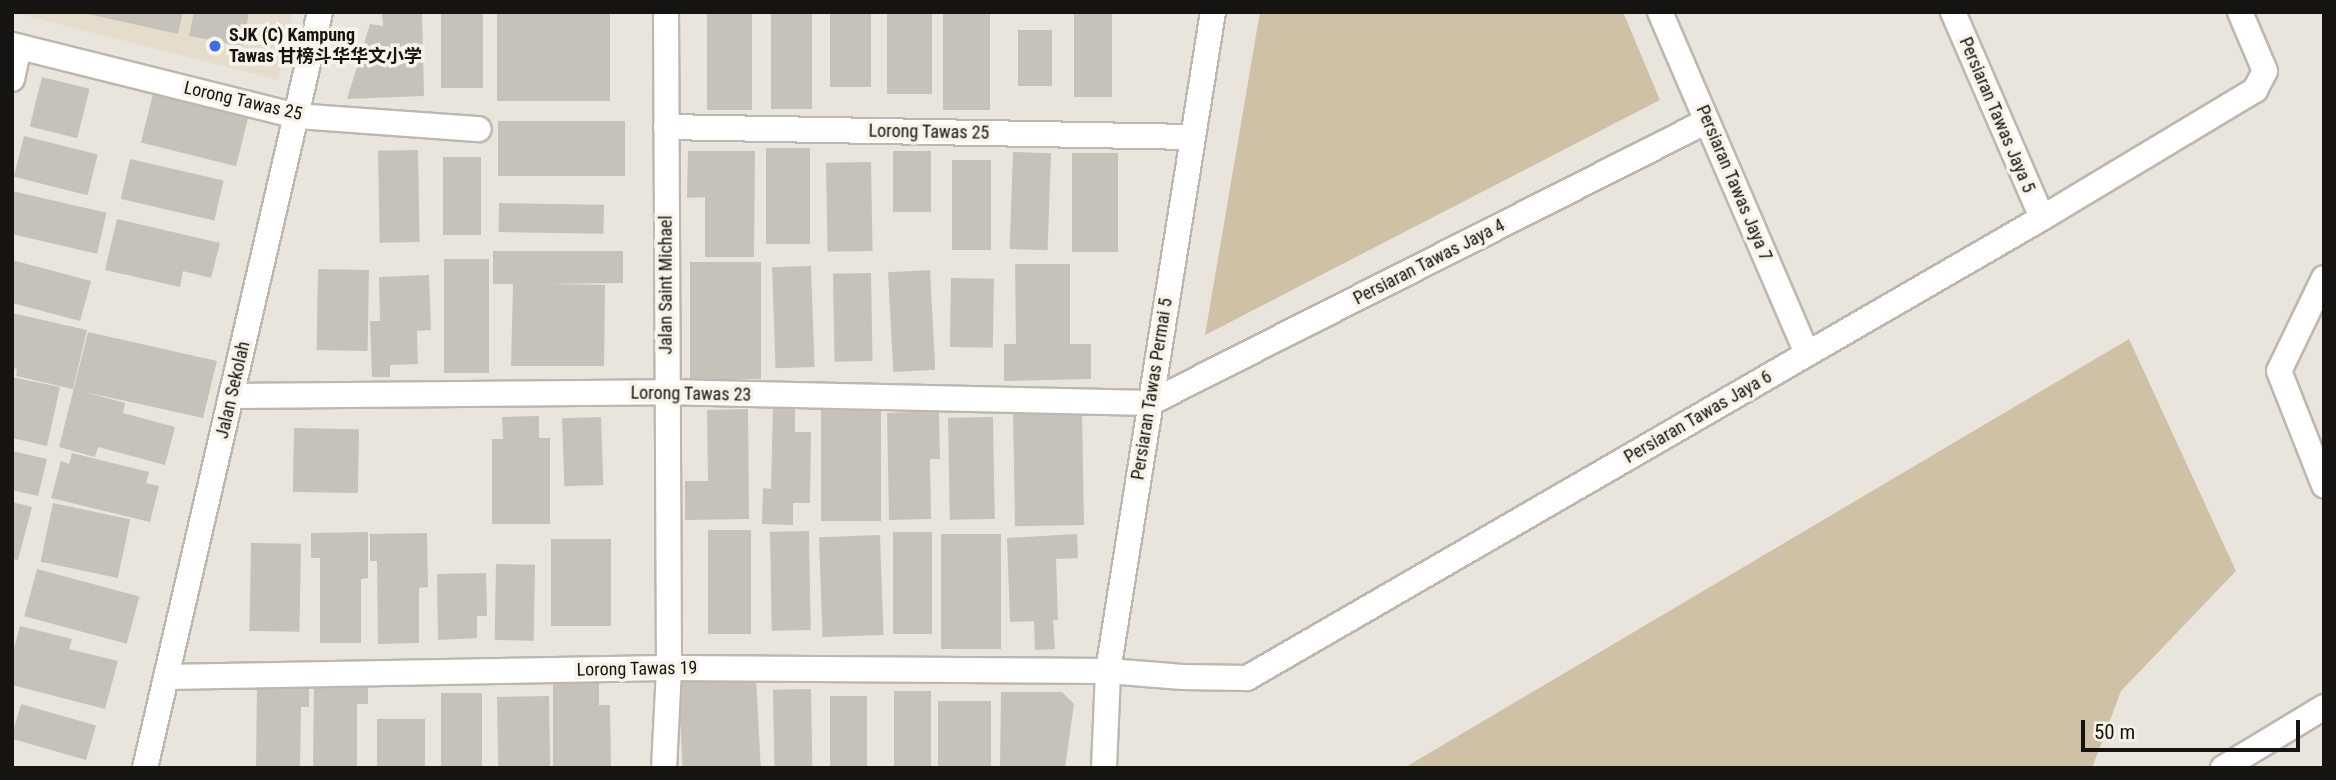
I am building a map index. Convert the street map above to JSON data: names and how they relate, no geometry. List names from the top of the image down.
{
  "streets": {
    "street": [
      "Lorong Tawas 25",
      "Persiaran Tawas Jaya 5",
      "Persiaran Tawas Jaya 7",
      "Persiaran Tawas Jaya 4",
      "Jalan Saint Michael",
      "Persiaran Tawas Permai 5",
      "Jalan Sekolah",
      "Lorong Tawas 23",
      "Persiaran Tawas Jaya 6",
      "Lorong Tawas 19"
    ]
  },
  "crossings": [
    ["Lorong Tawas 25", "Jalan Saint Michael"],
    ["Lorong Tawas 25", "Persiaran Tawas Permai 5"],
    ["Lorong Tawas 25", "Jalan Sekolah"],
    ["Persiaran Tawas Jaya 5", "Persiaran Tawas Jaya 6"],
    ["Persiaran Tawas Jaya 7", "Persiaran Tawas Jaya 4"],
    ["Persiaran Tawas Jaya 7", "Persiaran Tawas Jaya 6"],
    ["Persiaran Tawas Jaya 4", "Persiaran Tawas Permai 5"],
    ["Persiaran Tawas Jaya 4", "Lorong Tawas 23"],
    ["Jalan Saint Michael", "Lorong Tawas 23"],
    ["Jalan Saint Michael", "Lorong Tawas 19"],
    ["Persiaran Tawas Permai 5", "Lorong Tawas 23"],
    ["Persiaran Tawas Permai 5", "Persiaran Tawas Jaya 6"],
    ["Persiaran Tawas Permai 5", "Lorong Tawas 19"],
    ["Jalan Sekolah", "Lorong Tawas 23"],
    ["Jalan Sekolah", "Lorong Tawas 19"],
    ["Persiaran Tawas Jaya 6", "Lorong Tawas 19"]
  ],
  "places": ["SJK (C) Kampung Tawas 甘榜斗华华文小学"],
  "scale_bar": "50 m"
}
